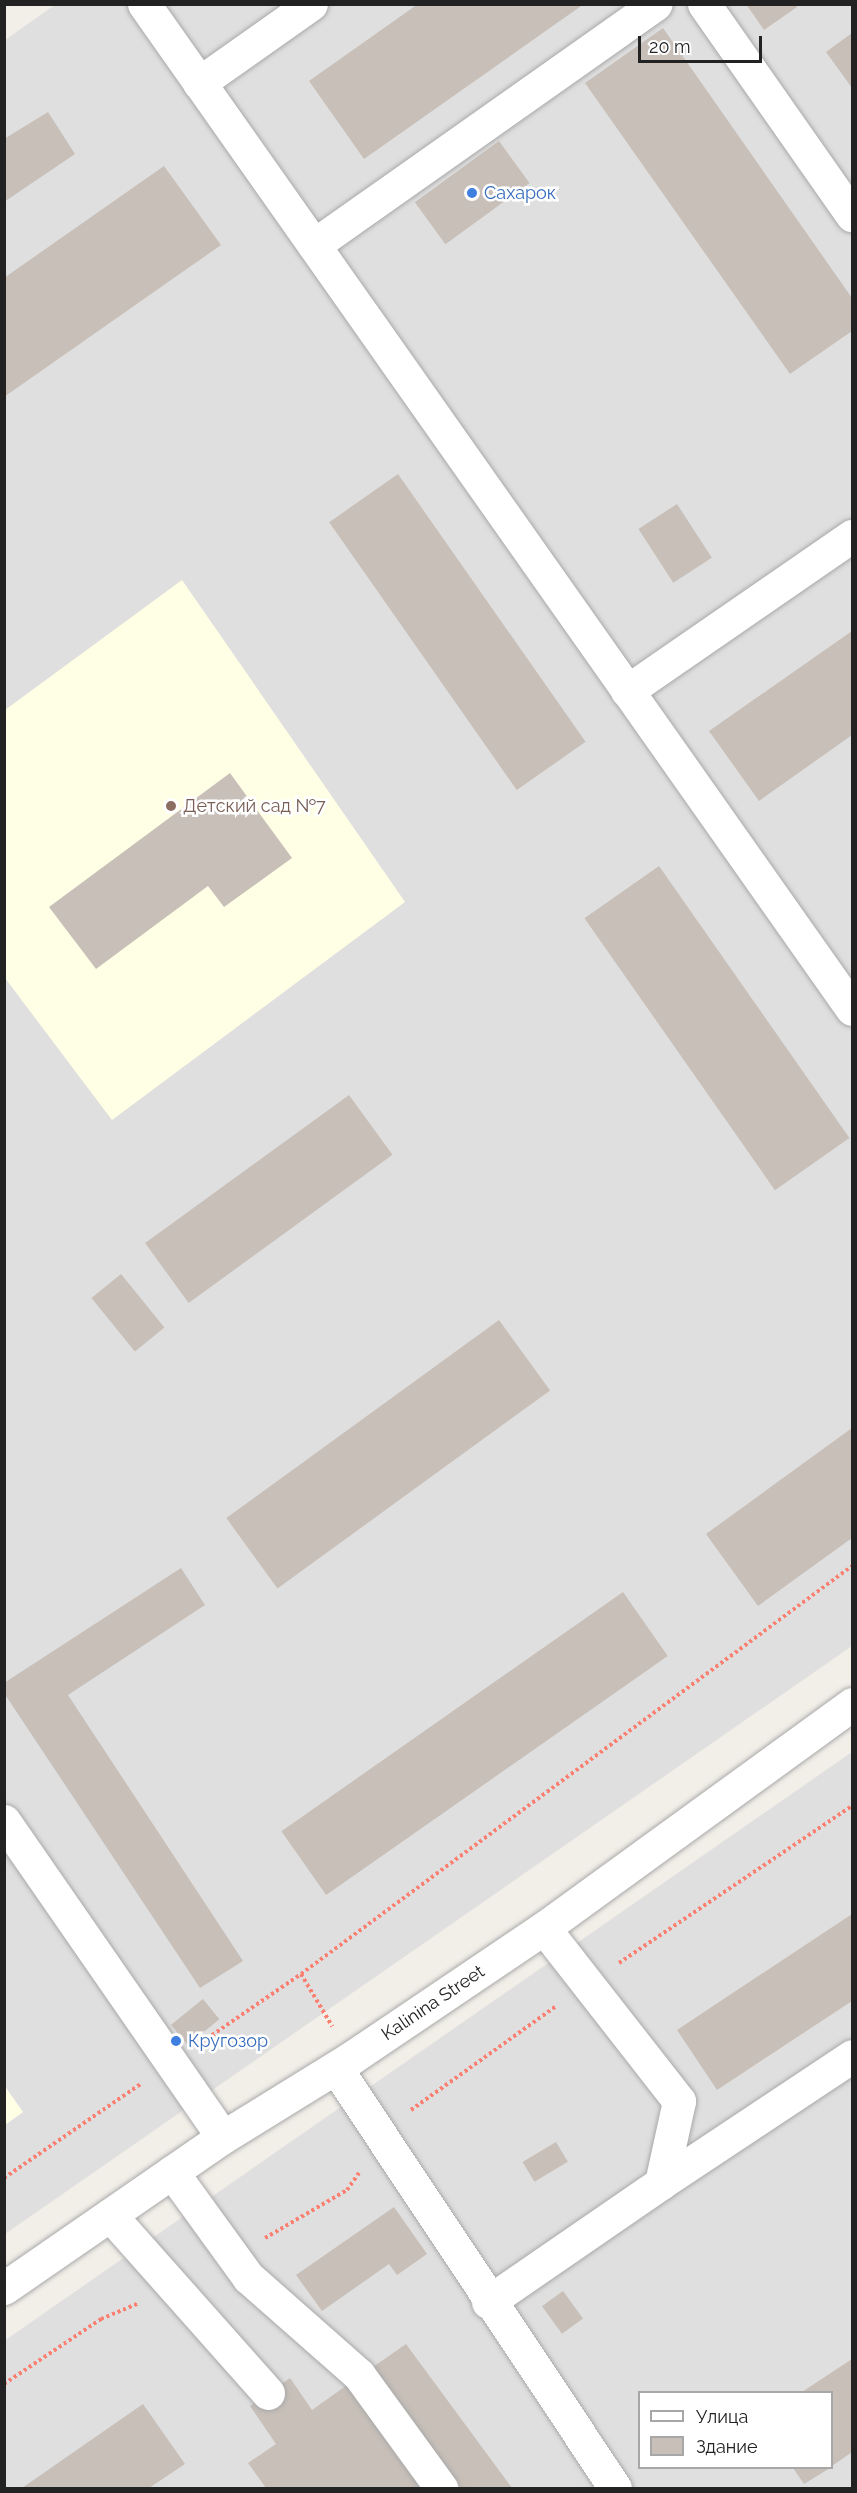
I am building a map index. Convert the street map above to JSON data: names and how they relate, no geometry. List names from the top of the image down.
{
  "streets": {
    "street": ["Kalinina Street"]
  },
  "places": ["Сахарок", "Детский сад №7", "Кругозор"],
  "legend": ["Улица", "Здание"],
  "scale_bar": "20 m"
}
